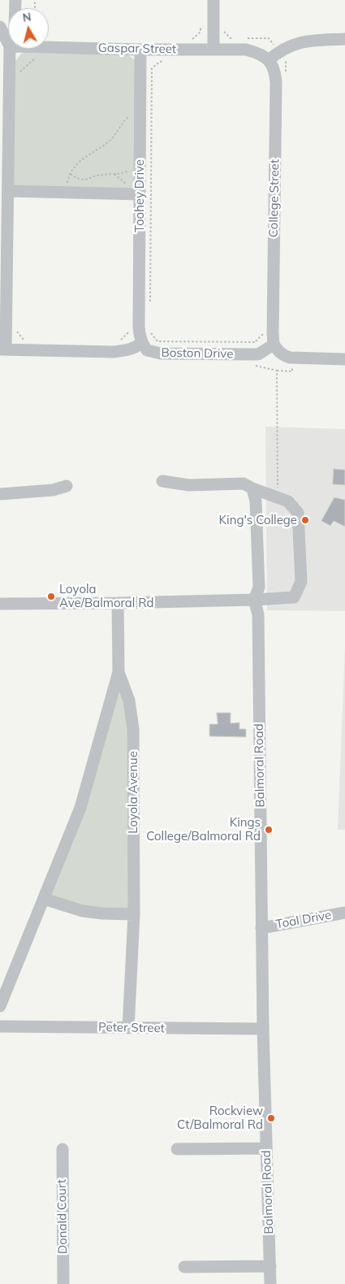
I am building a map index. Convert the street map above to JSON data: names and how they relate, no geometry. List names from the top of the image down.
{
  "streets": {
    "street": [
      "Gaspar Street",
      "Toohey Drive",
      "College Street",
      "Boston Drive",
      "Balmoral Road",
      "Loyola Avenue",
      "Toal Drive",
      "Peter Street",
      "Donald Court"
    ]
  },
  "crossings": [
    ["Gaspar Street", "Toohey Drive"],
    ["Gaspar Street", "College Street"],
    ["Toohey Drive", "Boston Drive"],
    ["College Street", "Boston Drive"],
    ["Balmoral Road", "Toal Drive"],
    ["Balmoral Road", "Peter Street"],
    ["Loyola Avenue", "Peter Street"]
  ],
  "places": [
    "King's College",
    "Loyola Ave/Balmoral Rd",
    "Kings College/Balmoral Rd",
    "Rockview Ct/Balmoral Rd"
  ],
  "north": "top"
}
